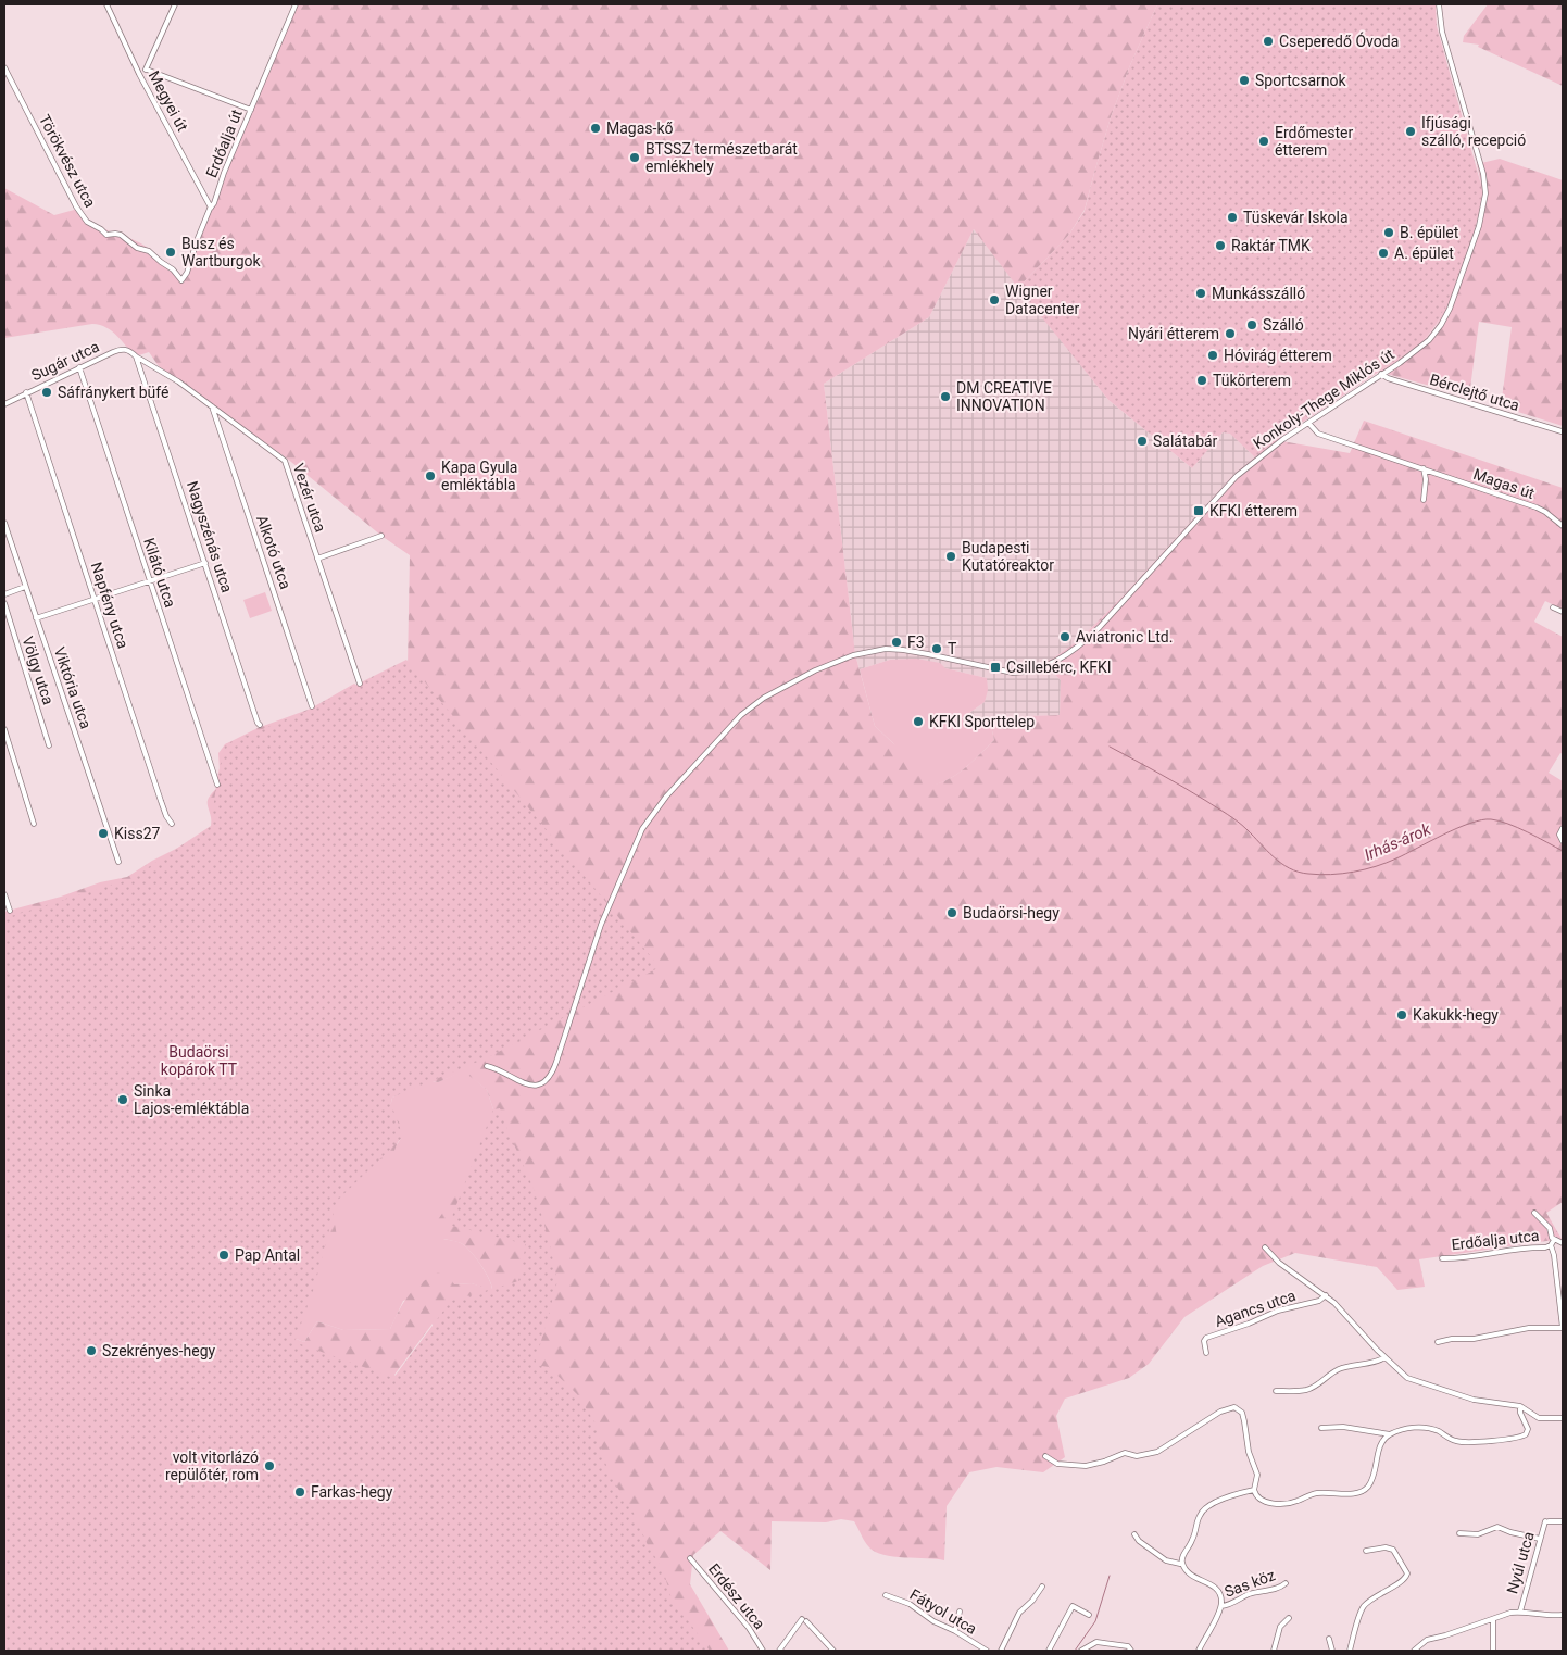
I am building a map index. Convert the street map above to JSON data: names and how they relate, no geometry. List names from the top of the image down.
{
  "streets": {
    "street": [
      "Megyei út",
      "Erdőalja út",
      "Törökvész utca",
      "Sugár utca",
      "Bérclejtő utca",
      "Konkoly-Thege Miklós út",
      "Magas út",
      "Vezér utca",
      "Nagyszénás utca",
      "Alkotó utca",
      "Kilátó utca",
      "Napfény utca",
      "Völgy utca",
      "Viktória utca",
      "Erdőalja utca",
      "Agancs utca",
      "Nyúl utca",
      "Sas köz",
      "Erdész utca",
      "Fátyol utca"
    ]
  },
  "crossings": [
    ["Megyei út", "Erdőalja út"],
    ["Erdőalja út", "Törökvész utca"],
    ["Sugár utca", "Vezér utca"],
    ["Sugár utca", "Nagyszénás utca"],
    ["Sugár utca", "Kilátó utca"],
    ["Sugár utca", "Napfény utca"],
    ["Bérclejtő utca", "Konkoly-Thege Miklós út"],
    ["Konkoly-Thege Miklós út", "Magas út"],
    ["Vezér utca", "Nagyszénás utca"],
    ["Vezér utca", "Alkotó utca"]
  ],
  "water": ["Irhás-árok"],
  "parks": ["Budaörsi kopárok TT"],
  "places": {
    "other": [
      "Cseperedő Óvoda",
      "Sportcsarnok",
      "Magas-kő",
      "Ifjúsági szálló, recepció",
      "Erdőmester étterem",
      "BTSSZ természetbarát emlékhely",
      "Tüskevár Iskola",
      "B. épület",
      "Raktár TMK",
      "Busz és Wartburgok",
      "A. épület",
      "Munkásszálló",
      "Wigner Datacenter",
      "Szálló",
      "Nyári étterem",
      "Hóvirág étterem",
      "Tükörterem",
      "Sáfránykert büfé",
      "DM CREATIVE INNOVATION",
      "Salátabár",
      "Kapa Gyula emléktábla",
      "Budapesti Kutatóreaktor",
      "Aviatronic Ltd.",
      "F3",
      "T",
      "KFKI Sporttelep",
      "Kiss27",
      "Budaörsi-hegy",
      "Kakukk-hegy",
      "Sinka Lajos-emléktábla",
      "Pap Antal",
      "Szekrényes-hegy",
      "volt vitorlázó repülőtér, rom",
      "Farkas-hegy"
    ],
    "transit": ["KFKI étterem", "Csillebérc, KFKI"]
  }
}
